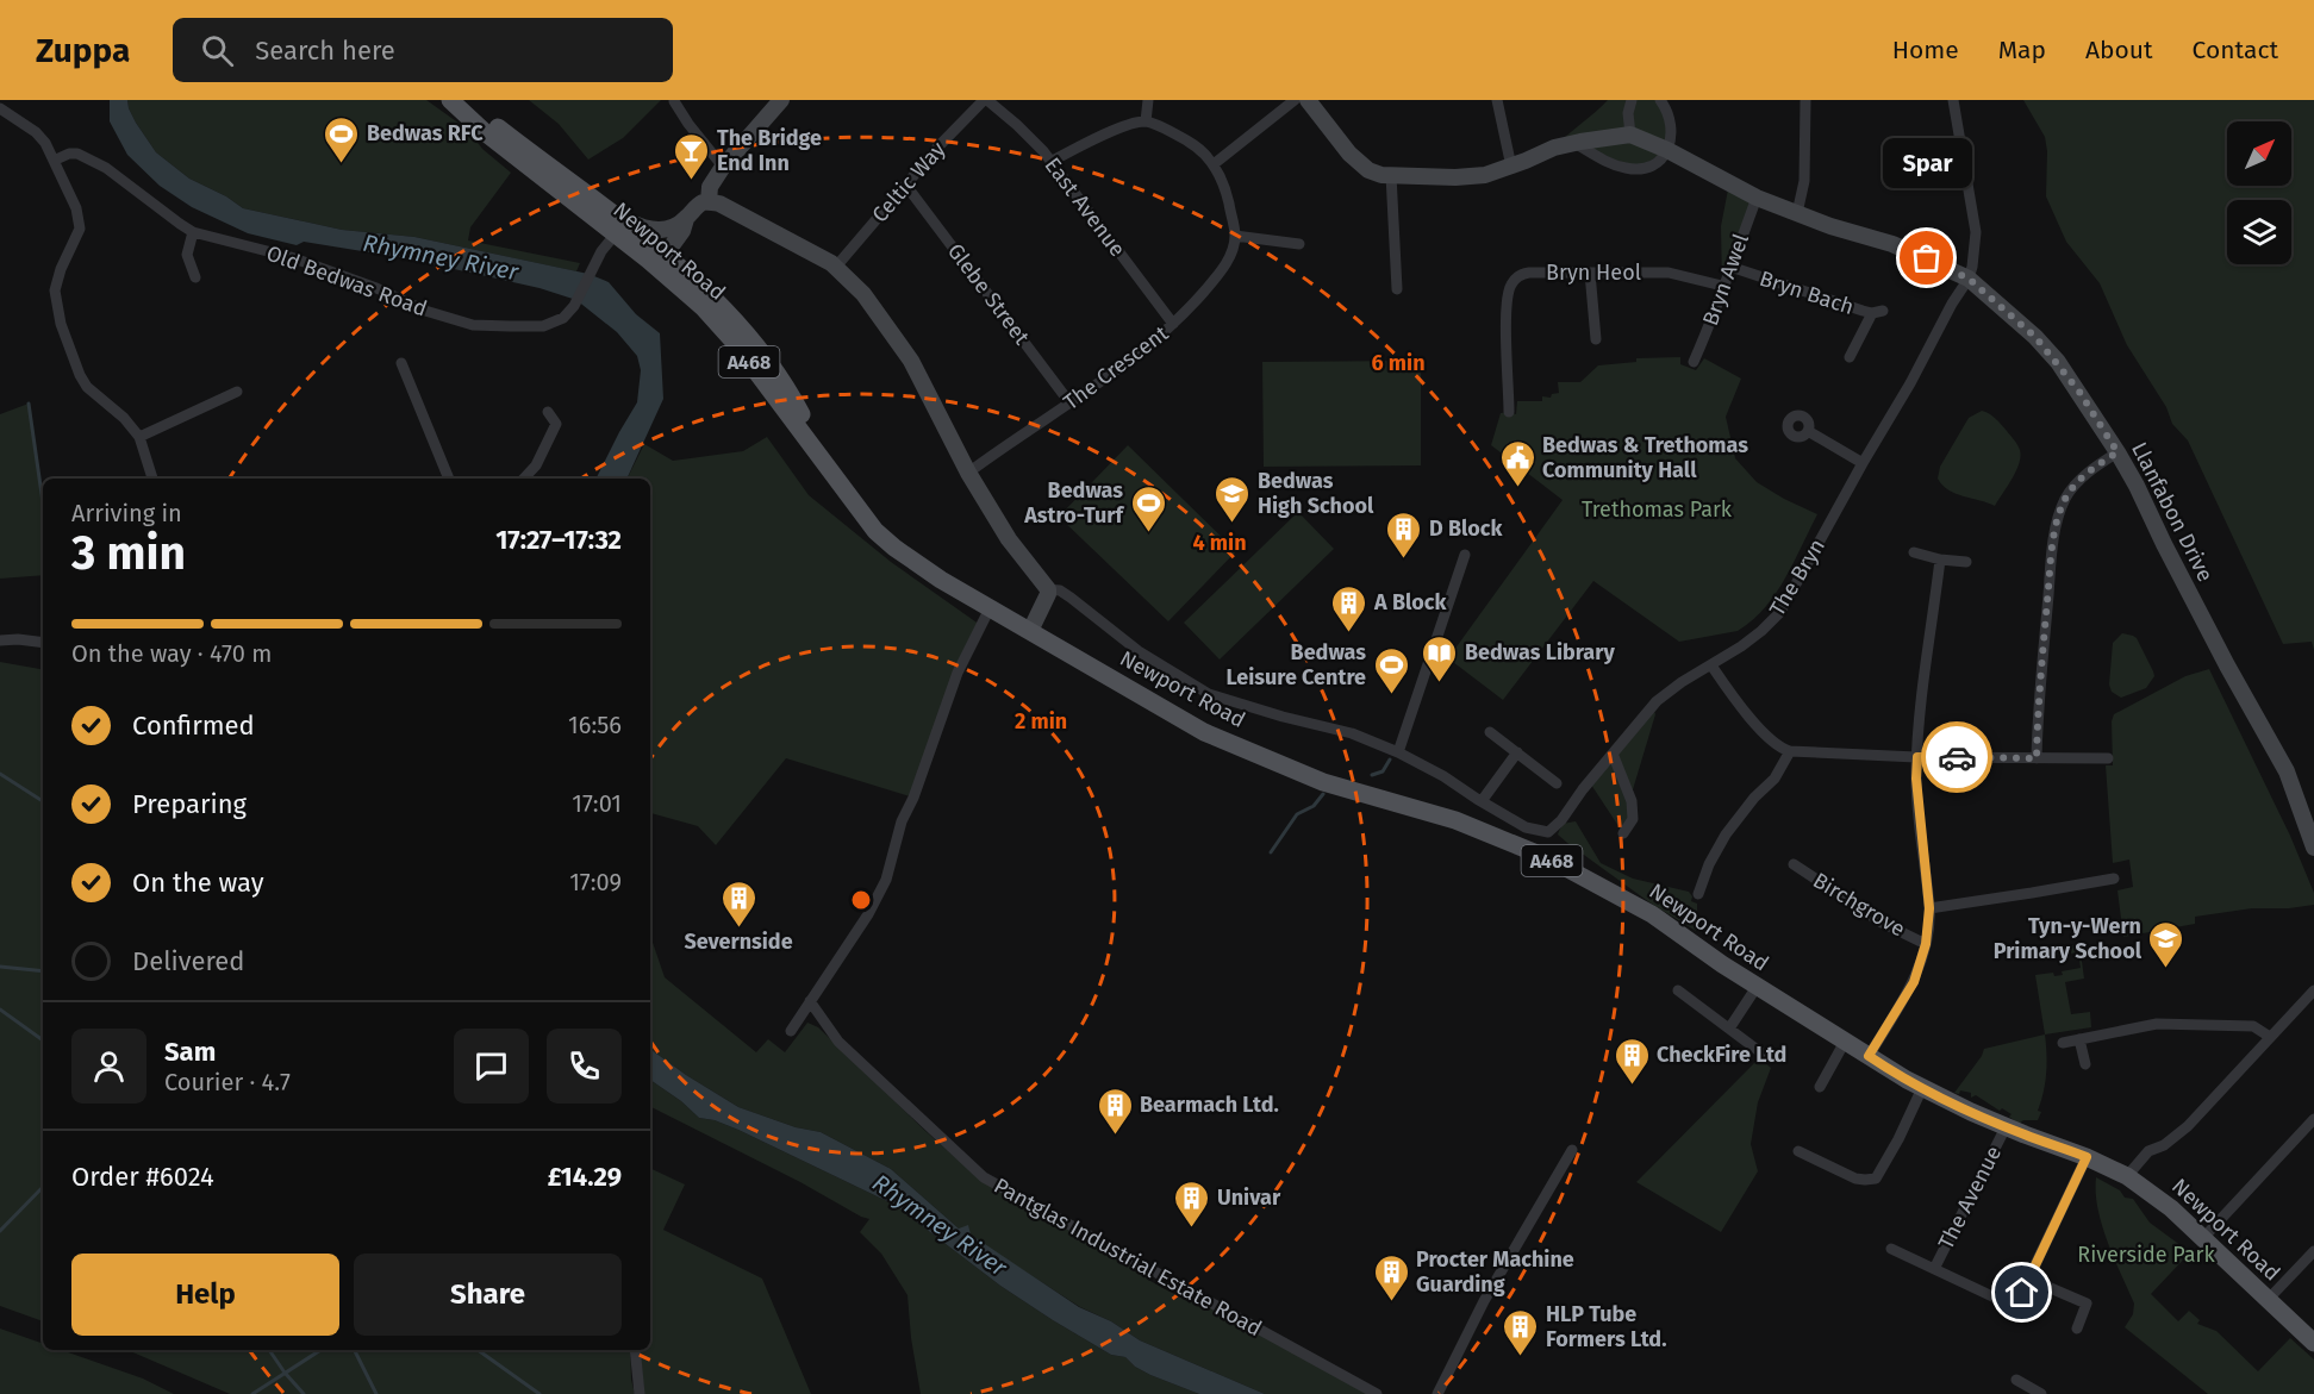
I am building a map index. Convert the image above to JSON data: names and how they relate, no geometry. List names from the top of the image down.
{
  "streets": {
    "main road": ["Newport Road", "A468"],
    "street": [
      "Celtic Way",
      "East Avenue",
      "Bryn Heol",
      "Bryn Awel",
      "Old Bedwas Road",
      "Bryn Bach",
      "Glebe Street",
      "The Crescent",
      "Llanfabon Drive",
      "The Bryn",
      "Birchgrove",
      "The Avenue",
      "Pantglas Industrial Estate Road"
    ]
  },
  "crossings": [
    ["Celtic Way", "East Avenue"],
    ["Celtic Way", "Newport Road"],
    ["Celtic Way", "Glebe Street"],
    ["East Avenue", "The Crescent"],
    ["Newport Road", "Old Bedwas Road"],
    ["Newport Road", "The Crescent"],
    ["Newport Road", "The Bryn"],
    ["Newport Road", "The Avenue"],
    ["Bryn Heol", "Bryn Awel"],
    ["Bryn Awel", "Bryn Bach"],
    ["Bryn Awel", "Llanfabon Drive"],
    ["Glebe Street", "The Crescent"],
    ["Llanfabon Drive", "The Bryn"]
  ],
  "water": ["Rhymney River"],
  "parks": ["Trethomas Park", "Riverside Park"],
  "places": {
    "sports": ["Bedwas RFC", "Bedwas Astro-Turf", "Bedwas Leisure Centre"],
    "bar": ["The Bridge End Inn"],
    "other": ["Spar"],
    "public building": ["Bedwas & Trethomas Community Hall"],
    "school or university": ["Bedwas High School", "Tyn-y-Wern Primary School"],
    "building": [
      "D Block",
      "A Block",
      "Severnside",
      "CheckFire Ltd",
      "Bearmach Ltd.",
      "Univar",
      "Procter Machine Guarding",
      "HLP Tube Formers Ltd."
    ],
    "library": ["Bedwas Library"]
  },
  "north": "top right",
  "page": {
    "header": "Zuppa",
    "search": "Search here",
    "nav": [
      "Home",
      "Map",
      "About",
      "Contact"
    ],
    "bubble": "Spar",
    "heading": ["3 min", "Arriving in", "17:27–17:32"],
    "panel": [
      "Sam",
      "Courier · 4.7",
      "Order #6024",
      "£14.29"
    ],
    "bar": "On the way · 470 m",
    "list": [
      ["Confirmed", "16:56"],
      ["Preparing", "17:01"],
      ["On the way", "17:09"],
      "Delivered"
    ],
    "buttons": ["Help", "Share"]
  },
  "rings": ["6 min", "4 min", "2 min"]
}
